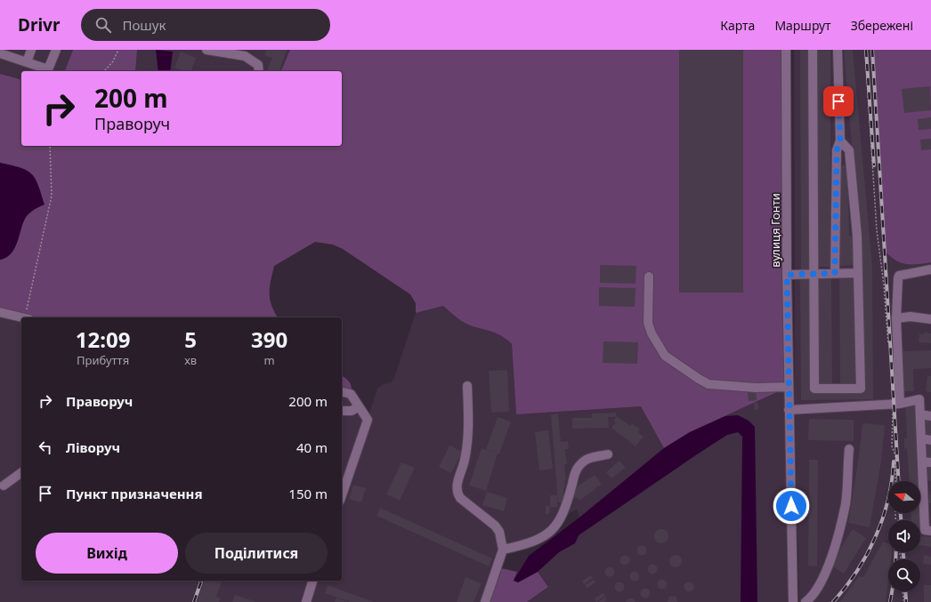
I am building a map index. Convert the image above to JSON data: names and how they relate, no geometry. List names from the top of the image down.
{
  "streets": {
    "street": ["вулиця Гонти"]
  },
  "north": "left",
  "page": {
    "header": "Drivr",
    "search": "Пошук",
    "nav": ["Карта", "Маршрут", "Збережені"],
    "turn": ["200 m", "Праворуч"],
    "eta": [
      "12:09",
      "Прибуття",
      "5",
      "хв",
      "390",
      "m"
    ],
    "list": [
      {
        "name": "Праворуч",
        "value": "200 m"
      },
      {
        "name": "Ліворуч",
        "value": "40 m"
      },
      {
        "name": "Пункт призначення",
        "value": "150 m"
      }
    ],
    "buttons": ["Вихід", "Поділитися"]
  }
}
